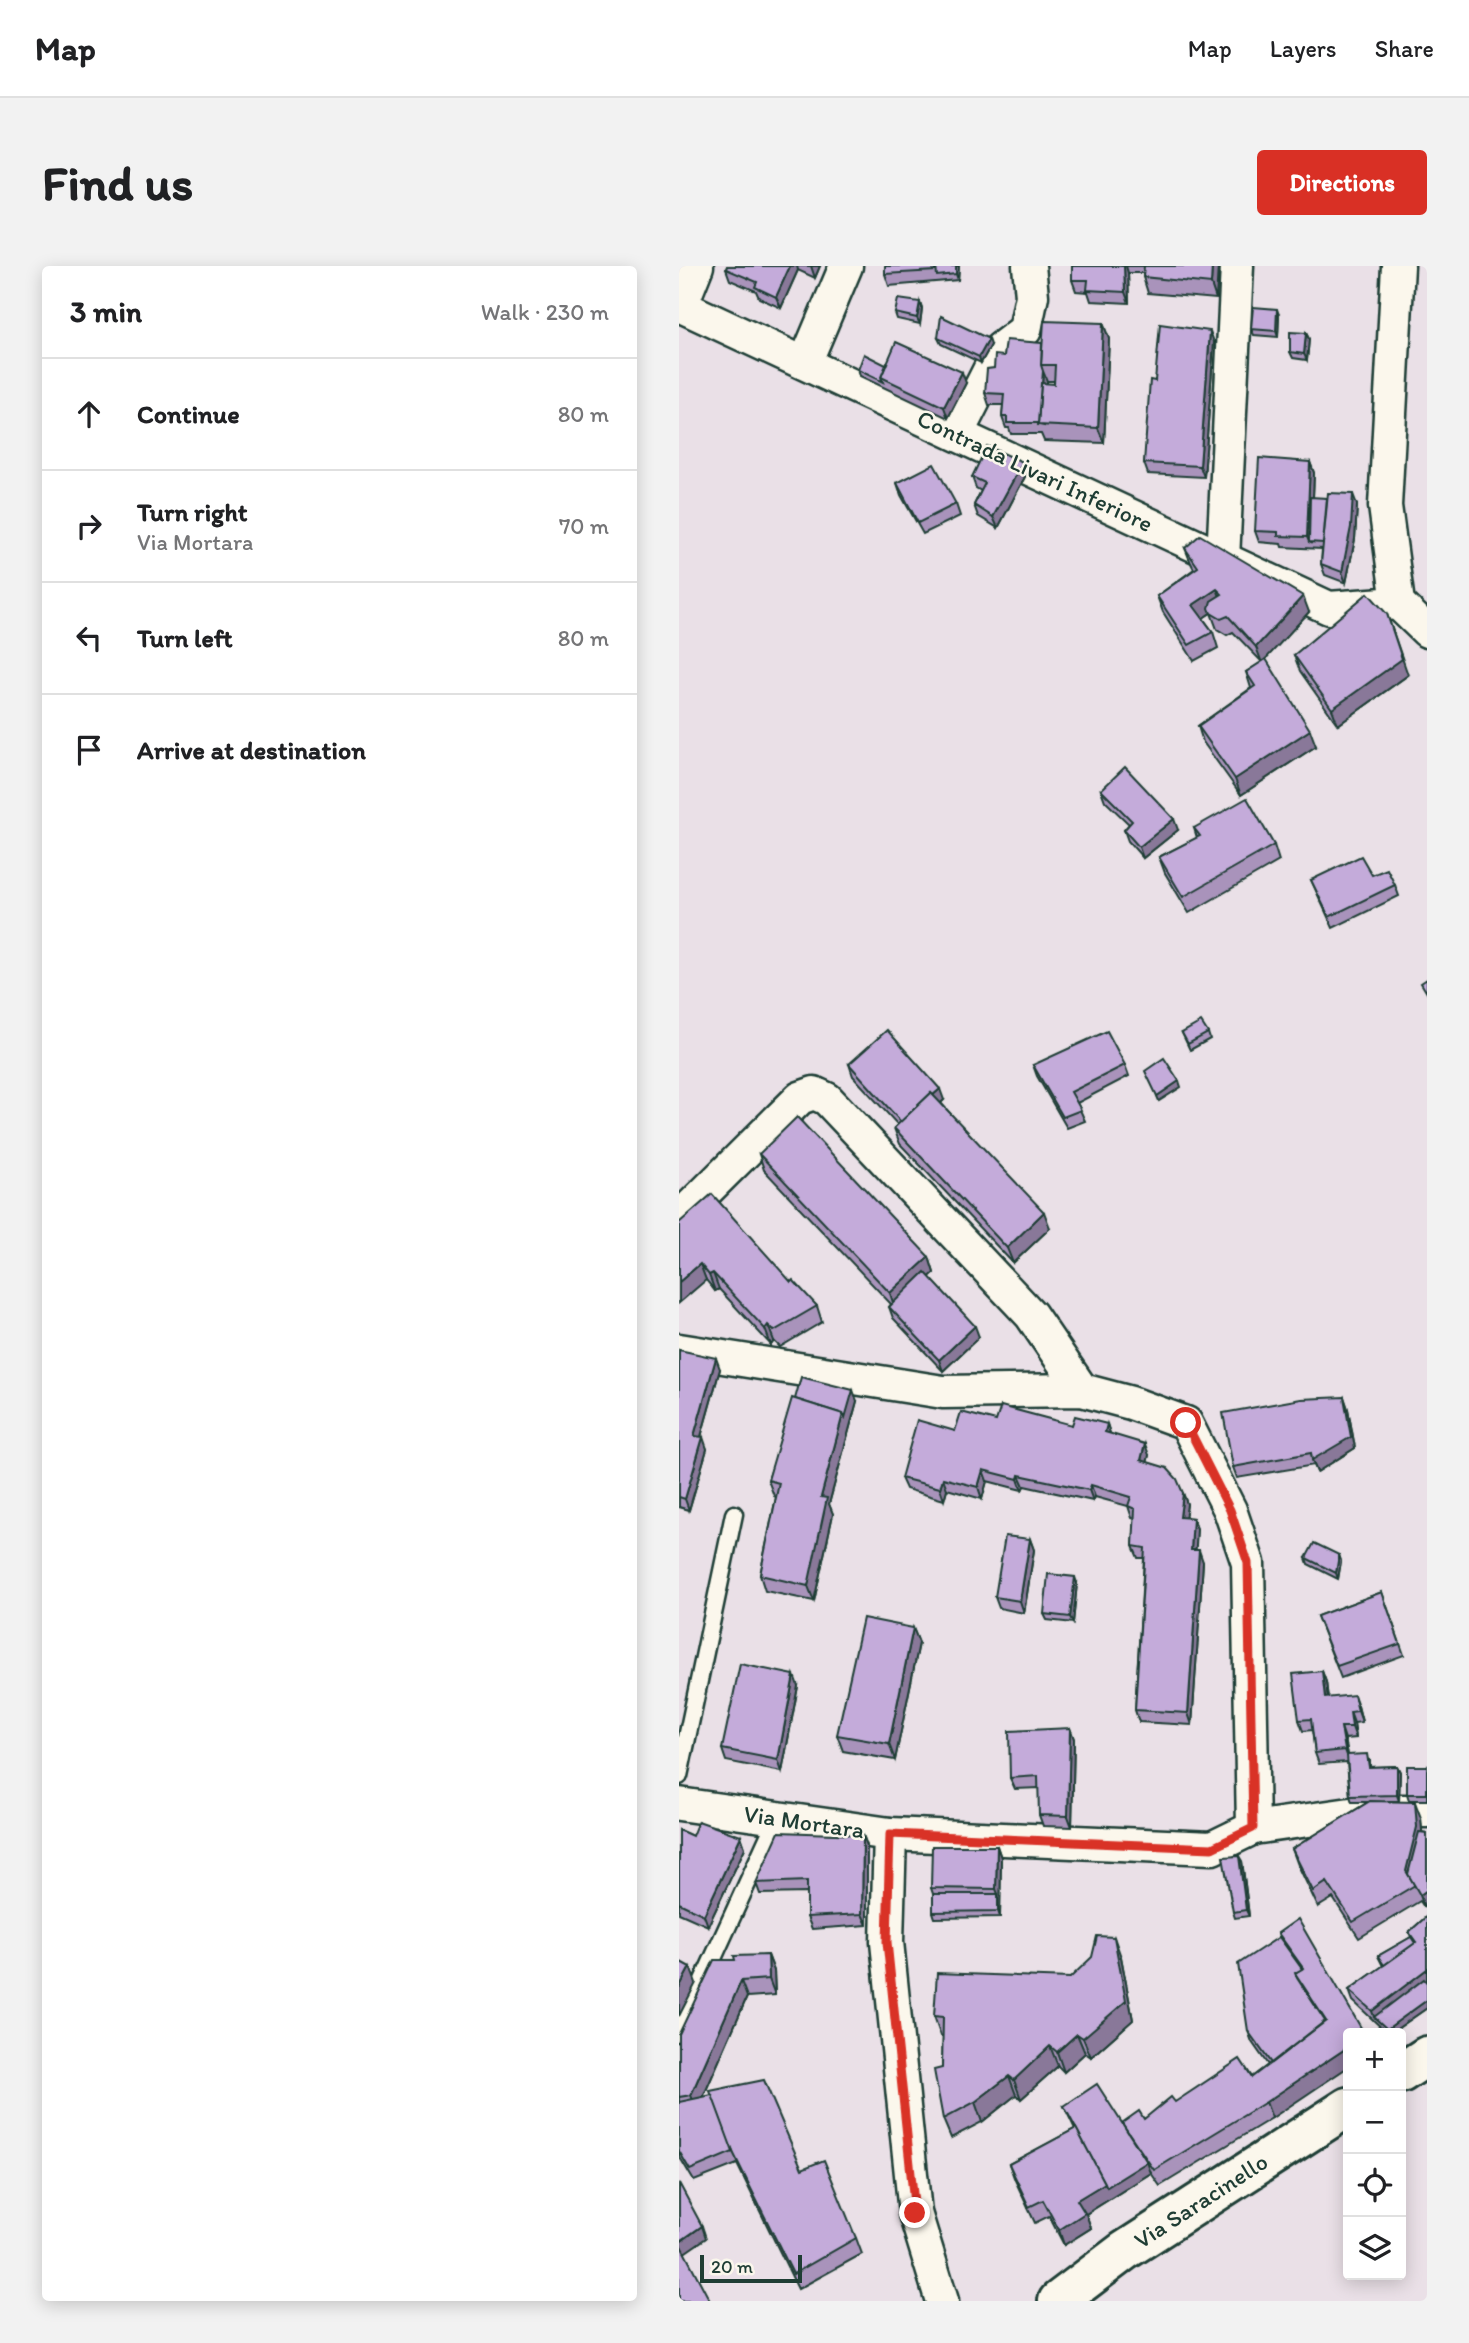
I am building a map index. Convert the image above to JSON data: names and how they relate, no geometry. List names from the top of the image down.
{
  "streets": {
    "main road": ["Via Saracinello"],
    "street": ["Contrada Livari Inferiore", "Via Mortara"]
  },
  "scale_bar": "20 m",
  "page": {
    "header": "Map",
    "nav": ["Map", "Layers", "Share"],
    "buttons": "Directions",
    "title": "Find us",
    "heading": ["3 min", "Walk · 230 m"],
    "list": [
      ["Continue", "80 m"],
      ["Turn right", "Via Mortara", "70 m"],
      ["Turn left", "80 m"],
      "Arrive at destination"
    ],
    "map_buttons": ["+", "−"],
    "scale": "20 m"
  }
}
